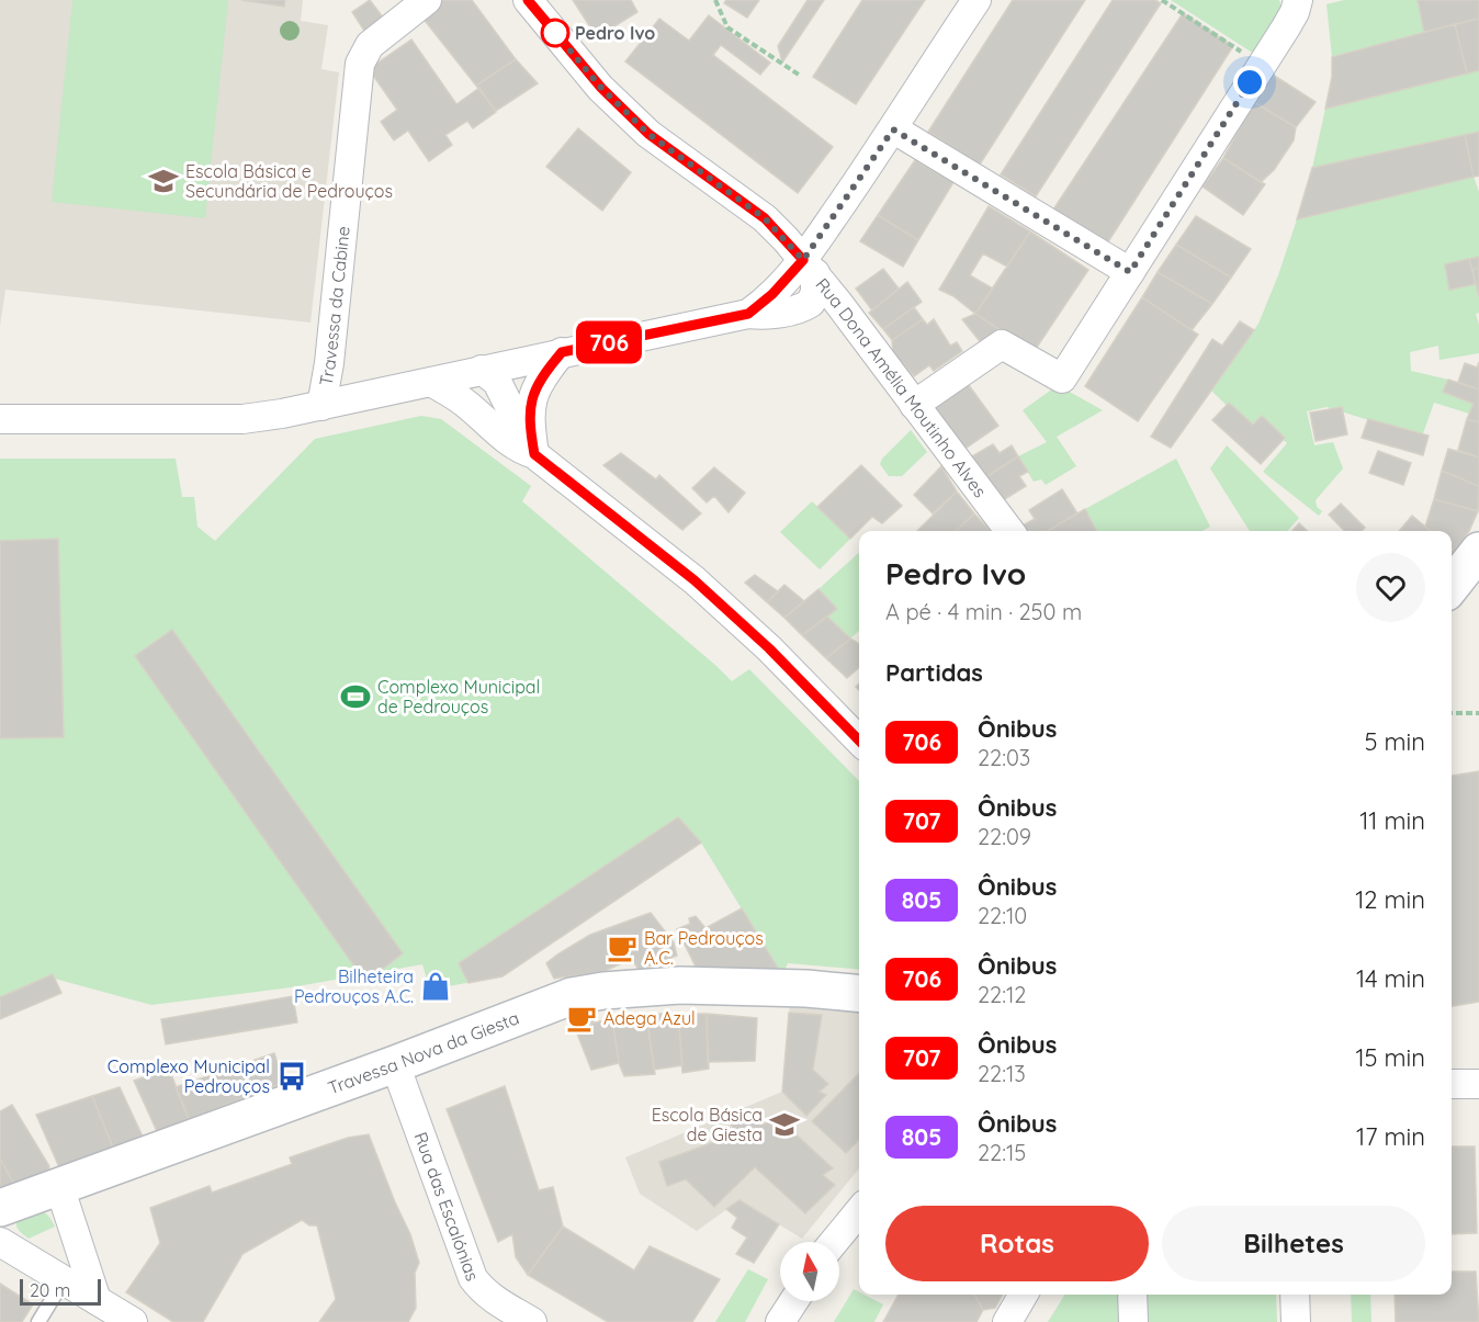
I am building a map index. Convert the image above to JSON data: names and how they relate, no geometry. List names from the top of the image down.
{
  "streets": {
    "street": [
      "Travessa da Cabine",
      "Rua Dona Amélia Moutinho Alves",
      "Travessa Nova da Giesta",
      "Rua das Escalónias"
    ]
  },
  "crossings": [
    ["Travessa Nova da Giesta", "Rua das Escalónias"]
  ],
  "places": {
    "other": ["Pedro Ivo"],
    "school or university": ["Escola Básica e Secundária de Pedrouços", "Escola Básica de Giesta"],
    "sports": ["Complexo Municipal de Pedrouços"],
    "cafe": ["Bar Pedrouços A.C.", "Adega Azul"],
    "shop": ["Bilheteira Pedrouços A.C."],
    "bus stop": ["Complexo Municipal Pedrouços"]
  },
  "lines": ["bus line 706"],
  "scale_bar": "20 m",
  "north": "top",
  "page": {
    "on_map": "706",
    "heading": [
      ["Pedro Ivo", "A pé · 4 min · 250 m"],
      "Partidas"
    ],
    "list": [
      {
        "mark": "706",
        "name": "Ônibus",
        "note": "22:03",
        "value": "5 min"
      },
      {
        "mark": "707",
        "name": "Ônibus",
        "note": "22:09",
        "value": "11 min"
      },
      {
        "mark": "805",
        "name": "Ônibus",
        "note": "22:10",
        "value": "12 min"
      },
      {
        "mark": "706",
        "name": "Ônibus",
        "note": "22:12",
        "value": "14 min"
      },
      {
        "mark": "707",
        "name": "Ônibus",
        "note": "22:13",
        "value": "15 min"
      },
      {
        "mark": "805",
        "name": "Ônibus",
        "note": "22:15",
        "value": "17 min"
      }
    ],
    "buttons": ["Rotas", "Bilhetes"],
    "scale": "20 m"
  }
}
